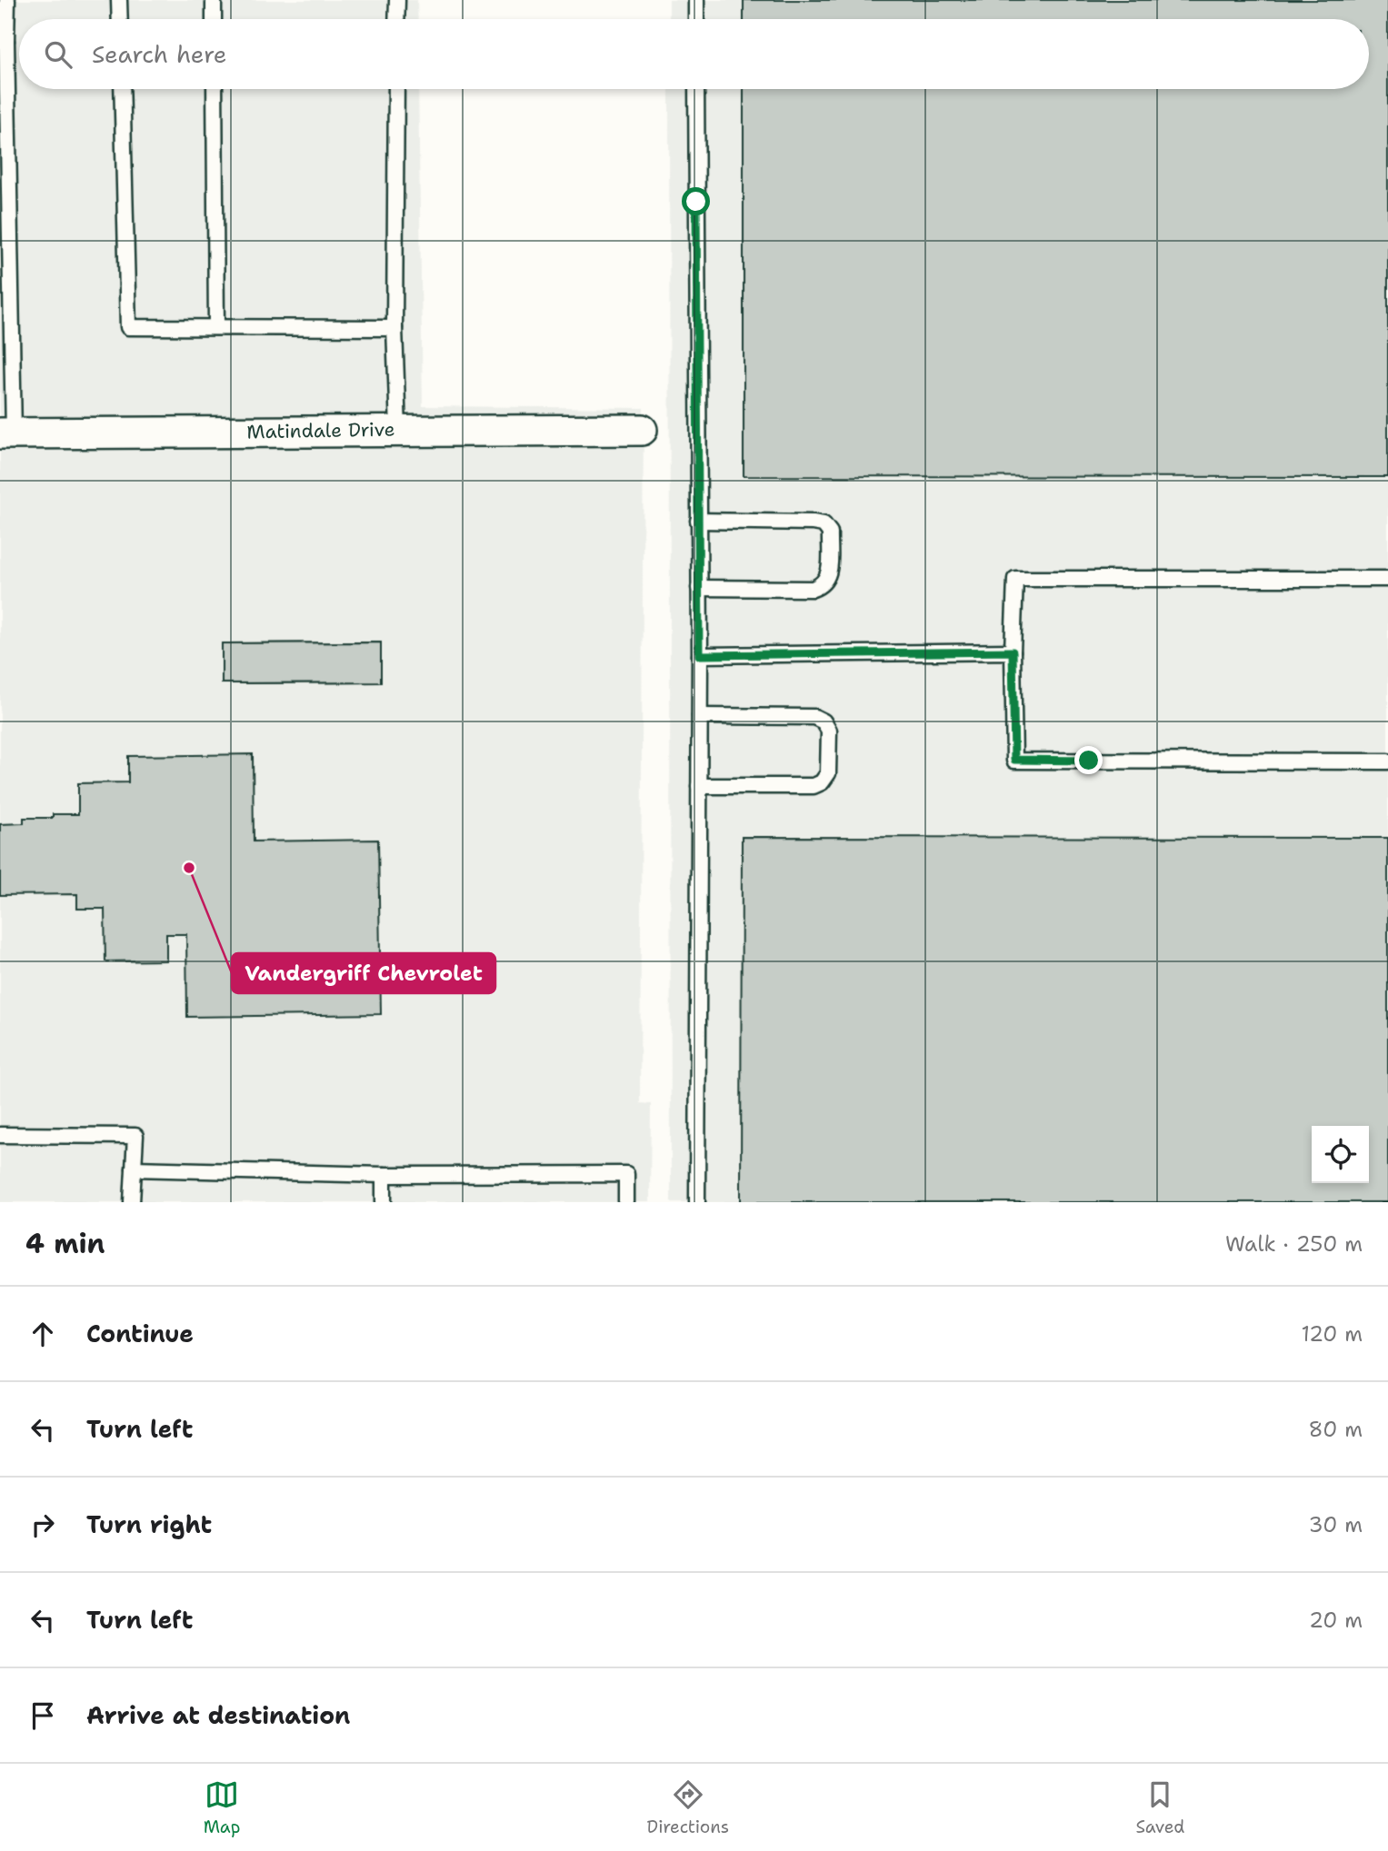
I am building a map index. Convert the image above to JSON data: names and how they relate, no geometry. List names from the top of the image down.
{
  "streets": {
    "street": ["Matindale Drive"]
  },
  "places": ["Vandergriff Chevrolet"],
  "page": {
    "search": "Search here",
    "heading": ["4 min", "Walk · 250 m"],
    "list": [
      ["Continue", "120 m"],
      ["Turn left", "80 m"],
      ["Turn right", "30 m"],
      ["Turn left", "20 m"],
      "Arrive at destination"
    ],
    "nav": ["Map", "Directions", "Saved"]
  }
}
